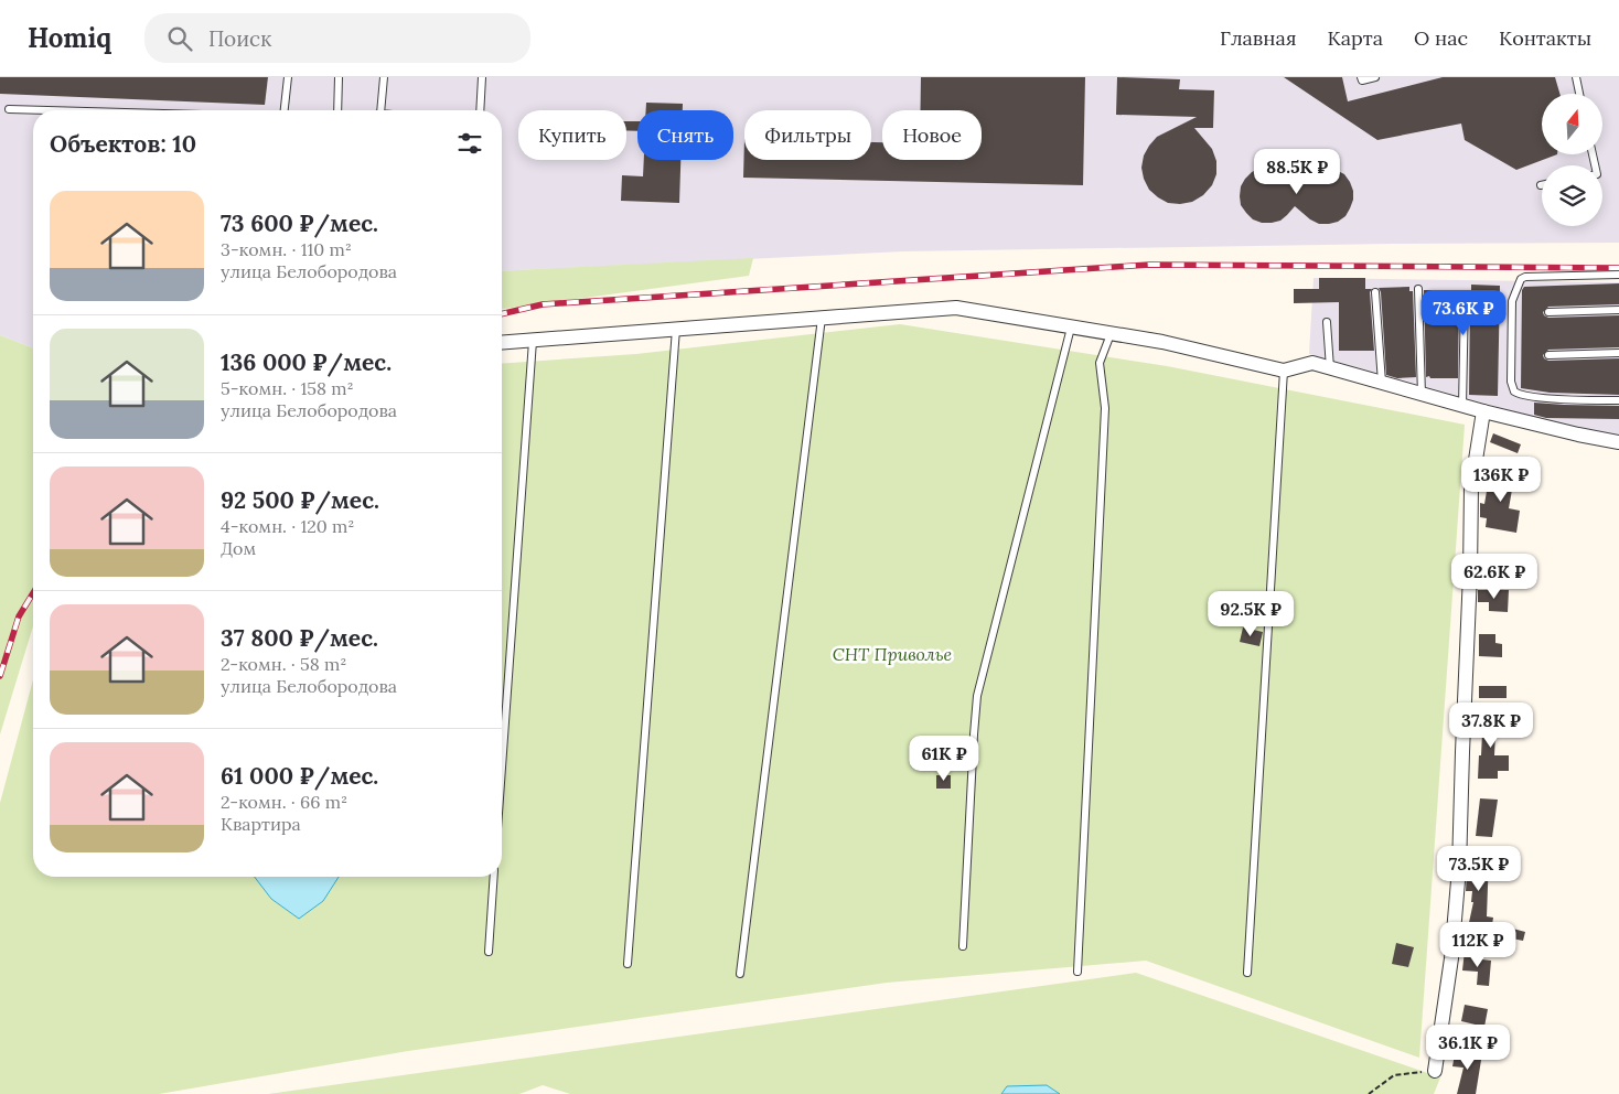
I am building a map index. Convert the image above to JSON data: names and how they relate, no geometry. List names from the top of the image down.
{
  "parks": ["СНТ Приволье"],
  "north": "top",
  "page": {
    "header": "Homiq",
    "search": "Поиск",
    "nav": [
      "Главная",
      "Карта",
      "О нас",
      "Контакты"
    ],
    "chip": [
      "Купить",
      "Снять",
      "Фильтры",
      "Новое"
    ],
    "heading": "Объектов: 10",
    "price": [
      "88.5K ₽",
      "73.6K ₽",
      "136K ₽",
      "62.6K ₽",
      "92.5K ₽",
      "37.8K ₽",
      "61K ₽",
      "73.5K ₽",
      "112K ₽",
      "36.1K ₽"
    ],
    "list": [
      {
        "name": "73 600 ₽/мес.",
        "note": "3-комн. · 110 m² · улица Белобородова"
      },
      {
        "name": "136 000 ₽/мес.",
        "note": "5-комн. · 158 m² · улица Белобородова"
      },
      {
        "name": "92 500 ₽/мес.",
        "note": "4-комн. · 120 m² · Дом"
      },
      {
        "name": "37 800 ₽/мес.",
        "note": "2-комн. · 58 m² · улица Белобородова"
      },
      {
        "name": "61 000 ₽/мес.",
        "note": "2-комн. · 66 m² · Квартира"
      }
    ]
  }
}
